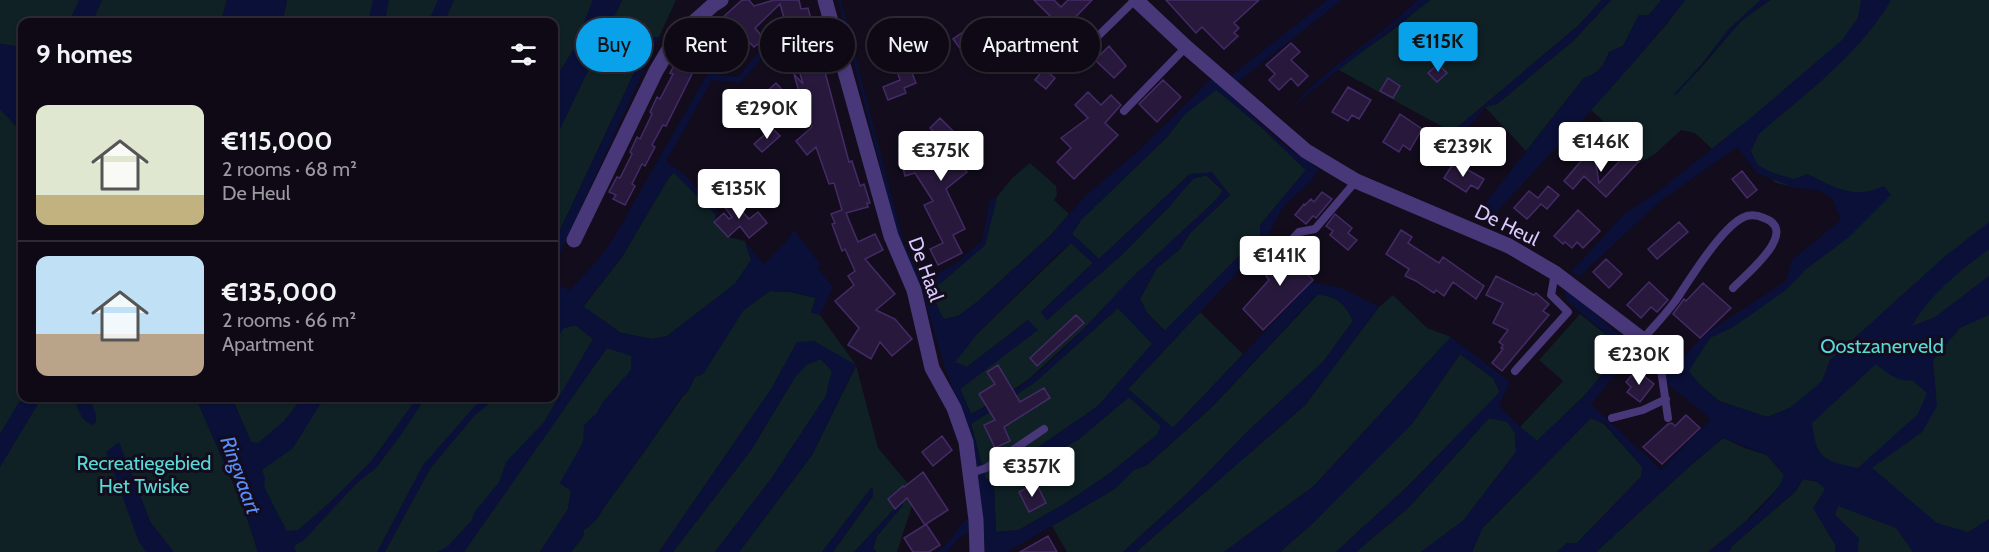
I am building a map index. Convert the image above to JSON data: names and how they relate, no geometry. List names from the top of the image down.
{
  "streets": {
    "street": ["De Heul", "De Haal"]
  },
  "water": ["Ringvaart"],
  "parks": ["Oostzanerveld", "Recreatiegebied Het Twiske"],
  "page": {
    "chip": [
      "Buy",
      "Rent",
      "Filters",
      "New",
      "Apartment"
    ],
    "heading": "9 homes",
    "price": [
      "€115K",
      "€290K",
      "€146K",
      "€239K",
      "€375K",
      "€135K",
      "€141K",
      "€230K",
      "€357K"
    ],
    "list": [
      {
        "name": "€115,000",
        "note": "2 rooms · 68 m² · De Heul"
      },
      {
        "name": "€135,000",
        "note": "2 rooms · 66 m² · Apartment"
      }
    ]
  }
}
